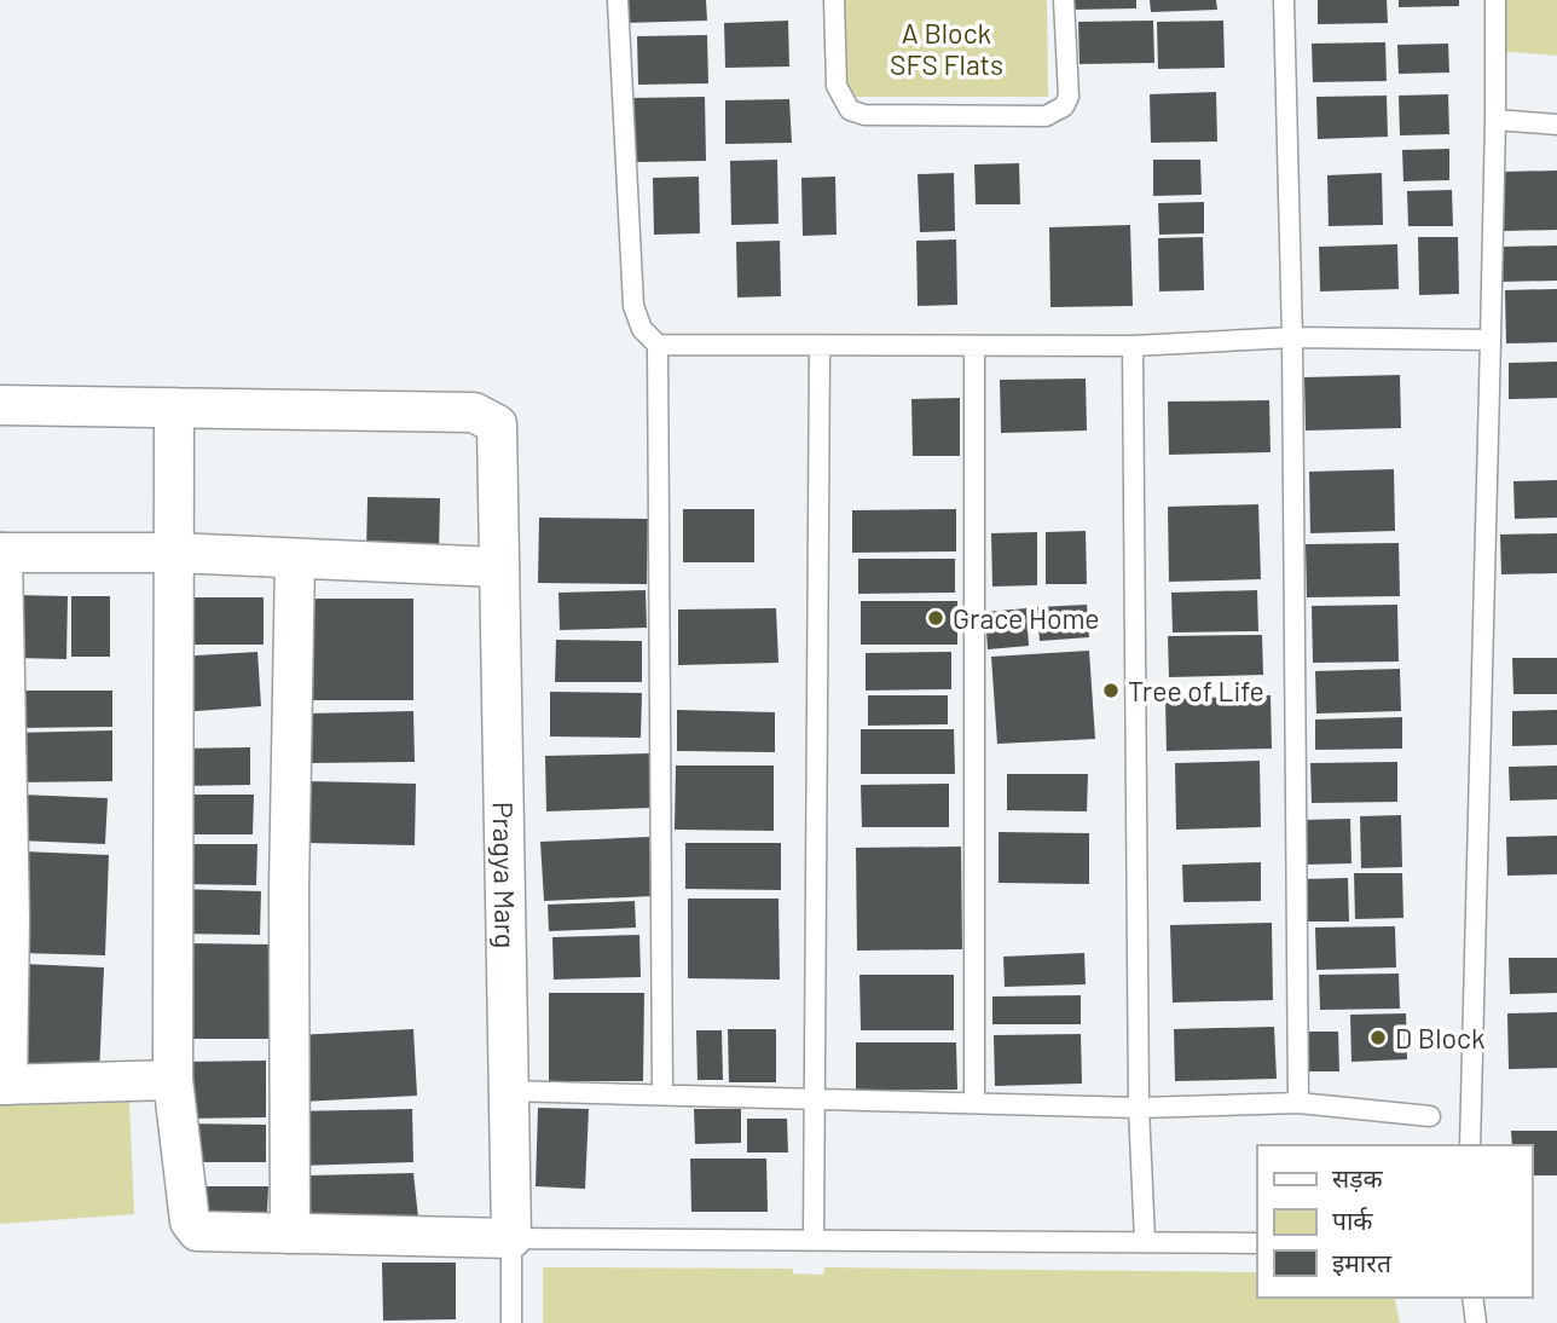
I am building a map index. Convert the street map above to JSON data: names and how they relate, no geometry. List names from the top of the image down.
{
  "streets": {
    "street": ["Pragya Marg"]
  },
  "parks": ["A Block SFS Flats"],
  "places": ["Grace Home", "Tree of Life", "D Block"],
  "legend": ["सड़क", "पार्क", "इमारत"]
}
